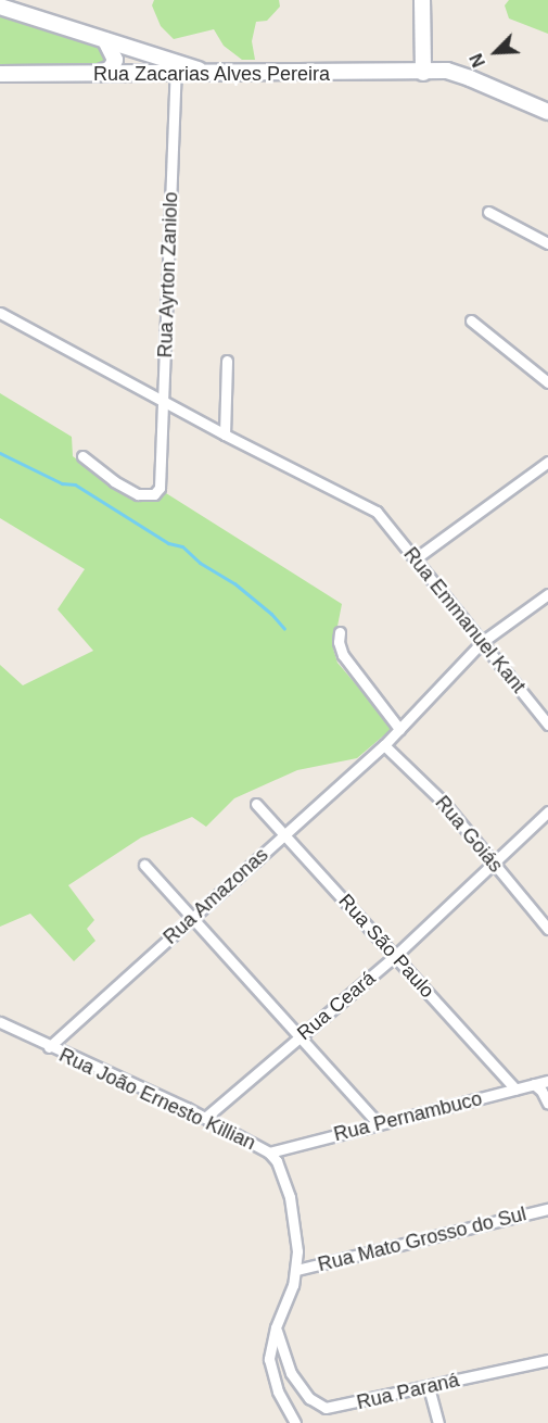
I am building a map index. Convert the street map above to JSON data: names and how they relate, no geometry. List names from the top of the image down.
{
  "streets": {
    "main road": ["Rua Zacarias Alves Pereira"],
    "street": [
      "Rua Ayrton Zaniolo",
      "Rua Emmanuel Kant",
      "Rua Goiás",
      "Rua Amazonas",
      "Rua São Paulo",
      "Rua Ceará",
      "Rua João Ernesto Killian",
      "Rua Pernambuco",
      "Rua Mato Grosso do Sul",
      "Rua Paraná"
    ]
  },
  "crossings": [
    ["Rua Zacarias Alves Pereira", "Rua Ayrton Zaniolo"],
    ["Rua Emmanuel Kant", "Rua Amazonas"],
    ["Rua Goiás", "Rua Amazonas"],
    ["Rua Goiás", "Rua Ceará"],
    ["Rua Amazonas", "Rua São Paulo"],
    ["Rua Amazonas", "Rua João Ernesto Killian"],
    ["Rua São Paulo", "Rua Ceará"],
    ["Rua São Paulo", "Rua Pernambuco"],
    ["Rua Ceará", "Rua João Ernesto Killian"],
    ["Rua João Ernesto Killian", "Rua Pernambuco"],
    ["Rua João Ernesto Killian", "Rua Mato Grosso do Sul"],
    ["Rua João Ernesto Killian", "Rua Paraná"]
  ],
  "north": "bottom left"
}
